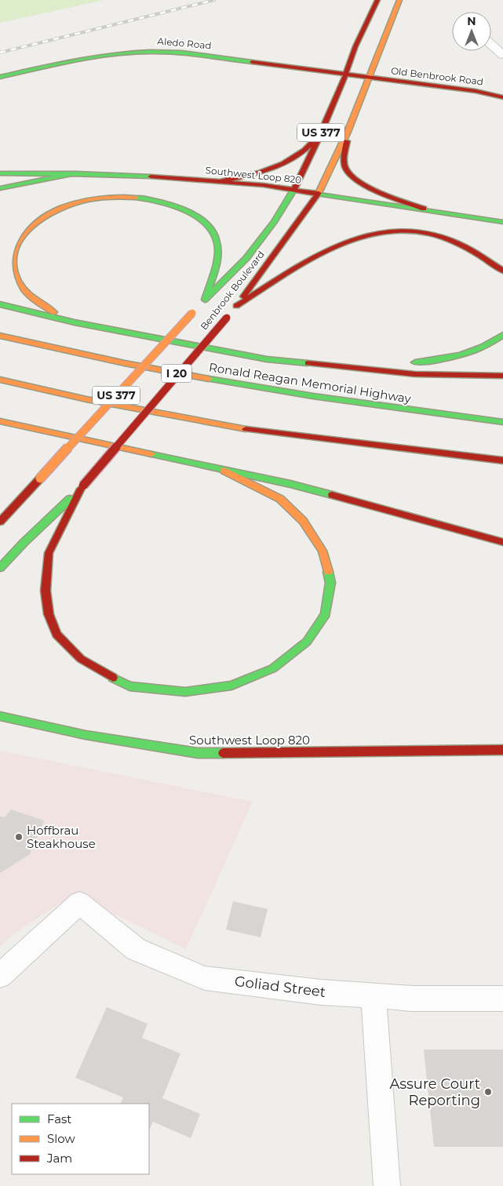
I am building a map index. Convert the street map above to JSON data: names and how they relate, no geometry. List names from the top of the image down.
{
  "streets": {
    "main road": [
      "Aledo Road",
      "Old Benbrook Road",
      "US 377",
      "Southwest Loop 820",
      "Benbrook Boulevard",
      "I 20",
      "Ronald Reagan Memorial Highway"
    ],
    "street": ["Goliad Street"]
  },
  "crossings": [
    ["Aledo Road", "Old Benbrook Road"],
    ["Aledo Road", "Benbrook Boulevard"],
    ["Old Benbrook Road", "Benbrook Boulevard"],
    ["Southwest Loop 820", "Benbrook Boulevard"]
  ],
  "places": ["Hoffbrau Steakhouse", "Assure Court Reporting"],
  "legend": ["Fast", "Slow", "Jam"],
  "north": "top"
}
